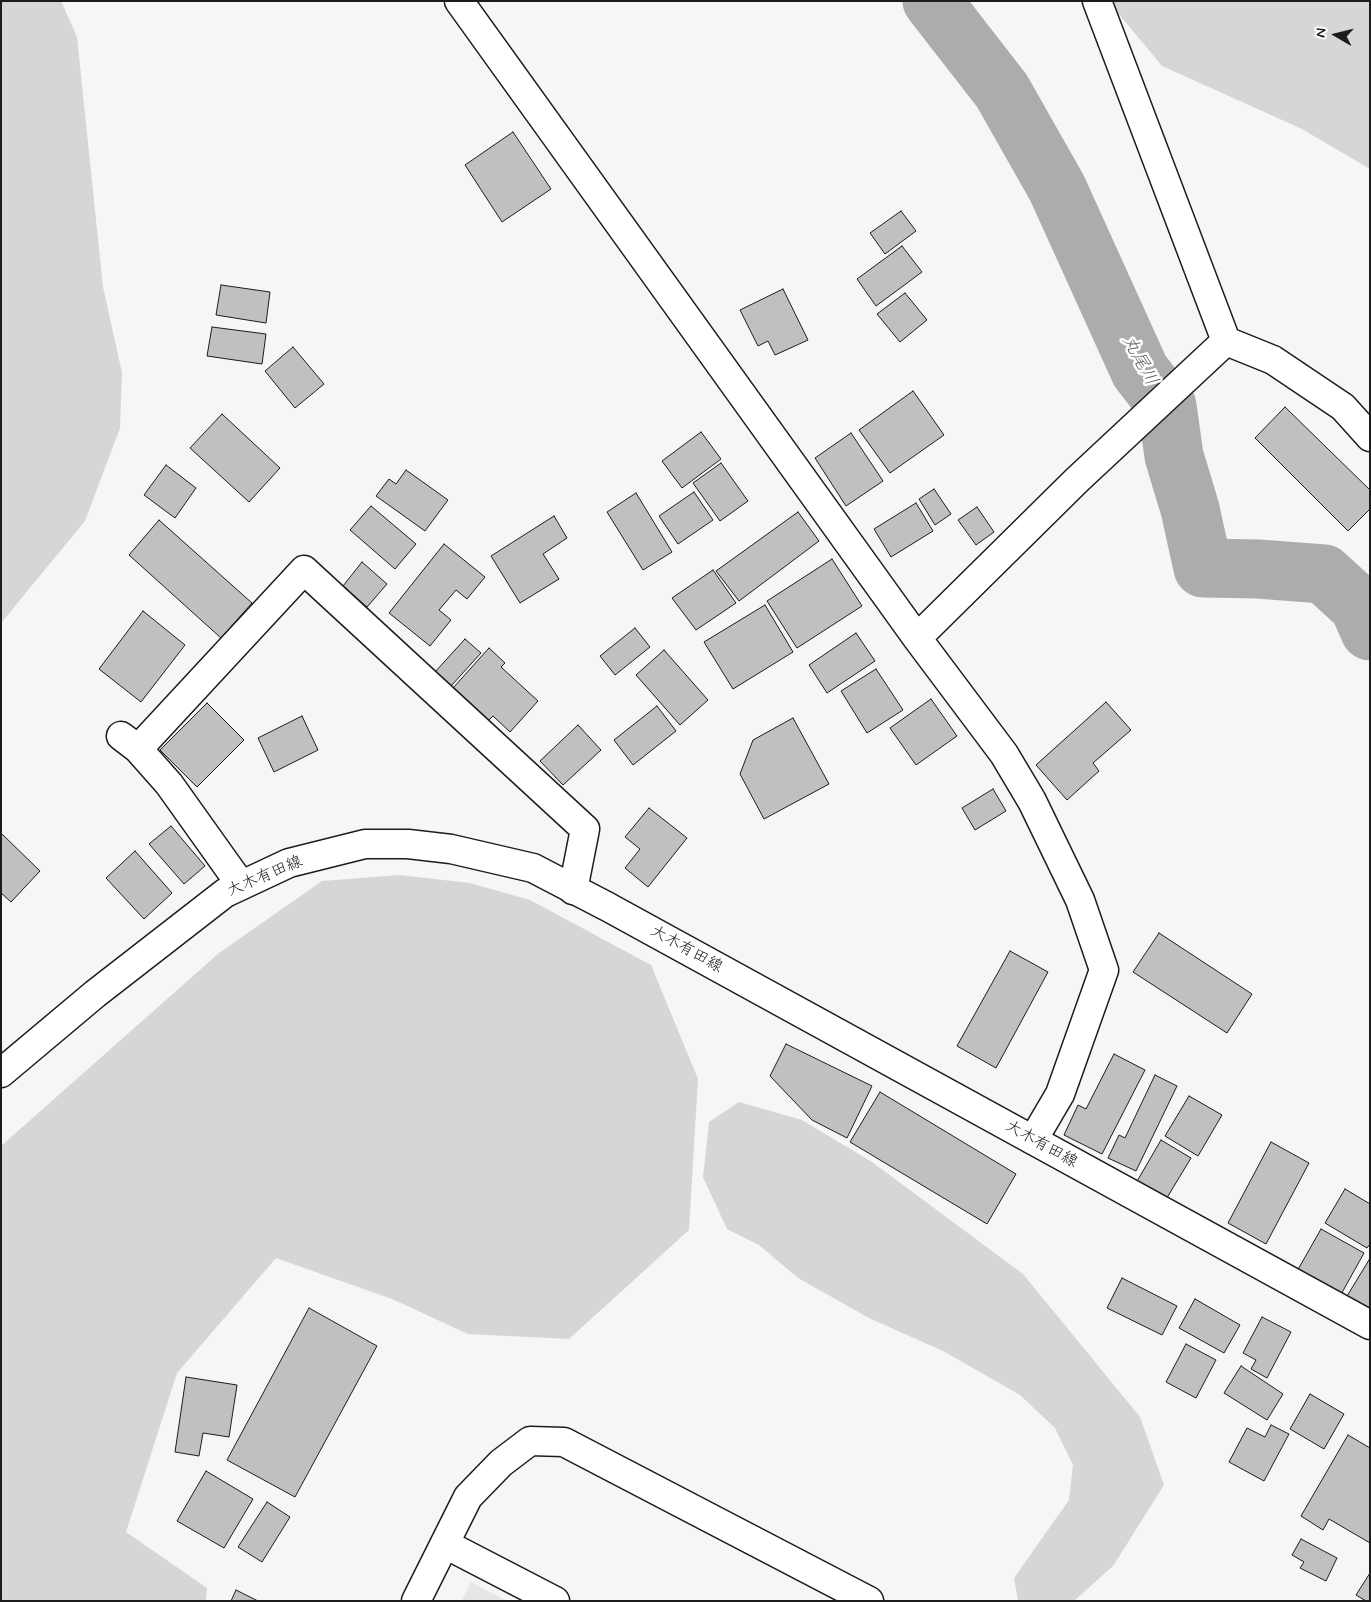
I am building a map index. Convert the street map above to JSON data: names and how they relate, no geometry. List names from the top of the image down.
{
  "streets": {
    "street": ["大木有田線"]
  },
  "water": ["丸尾川"],
  "north": "left"
}
